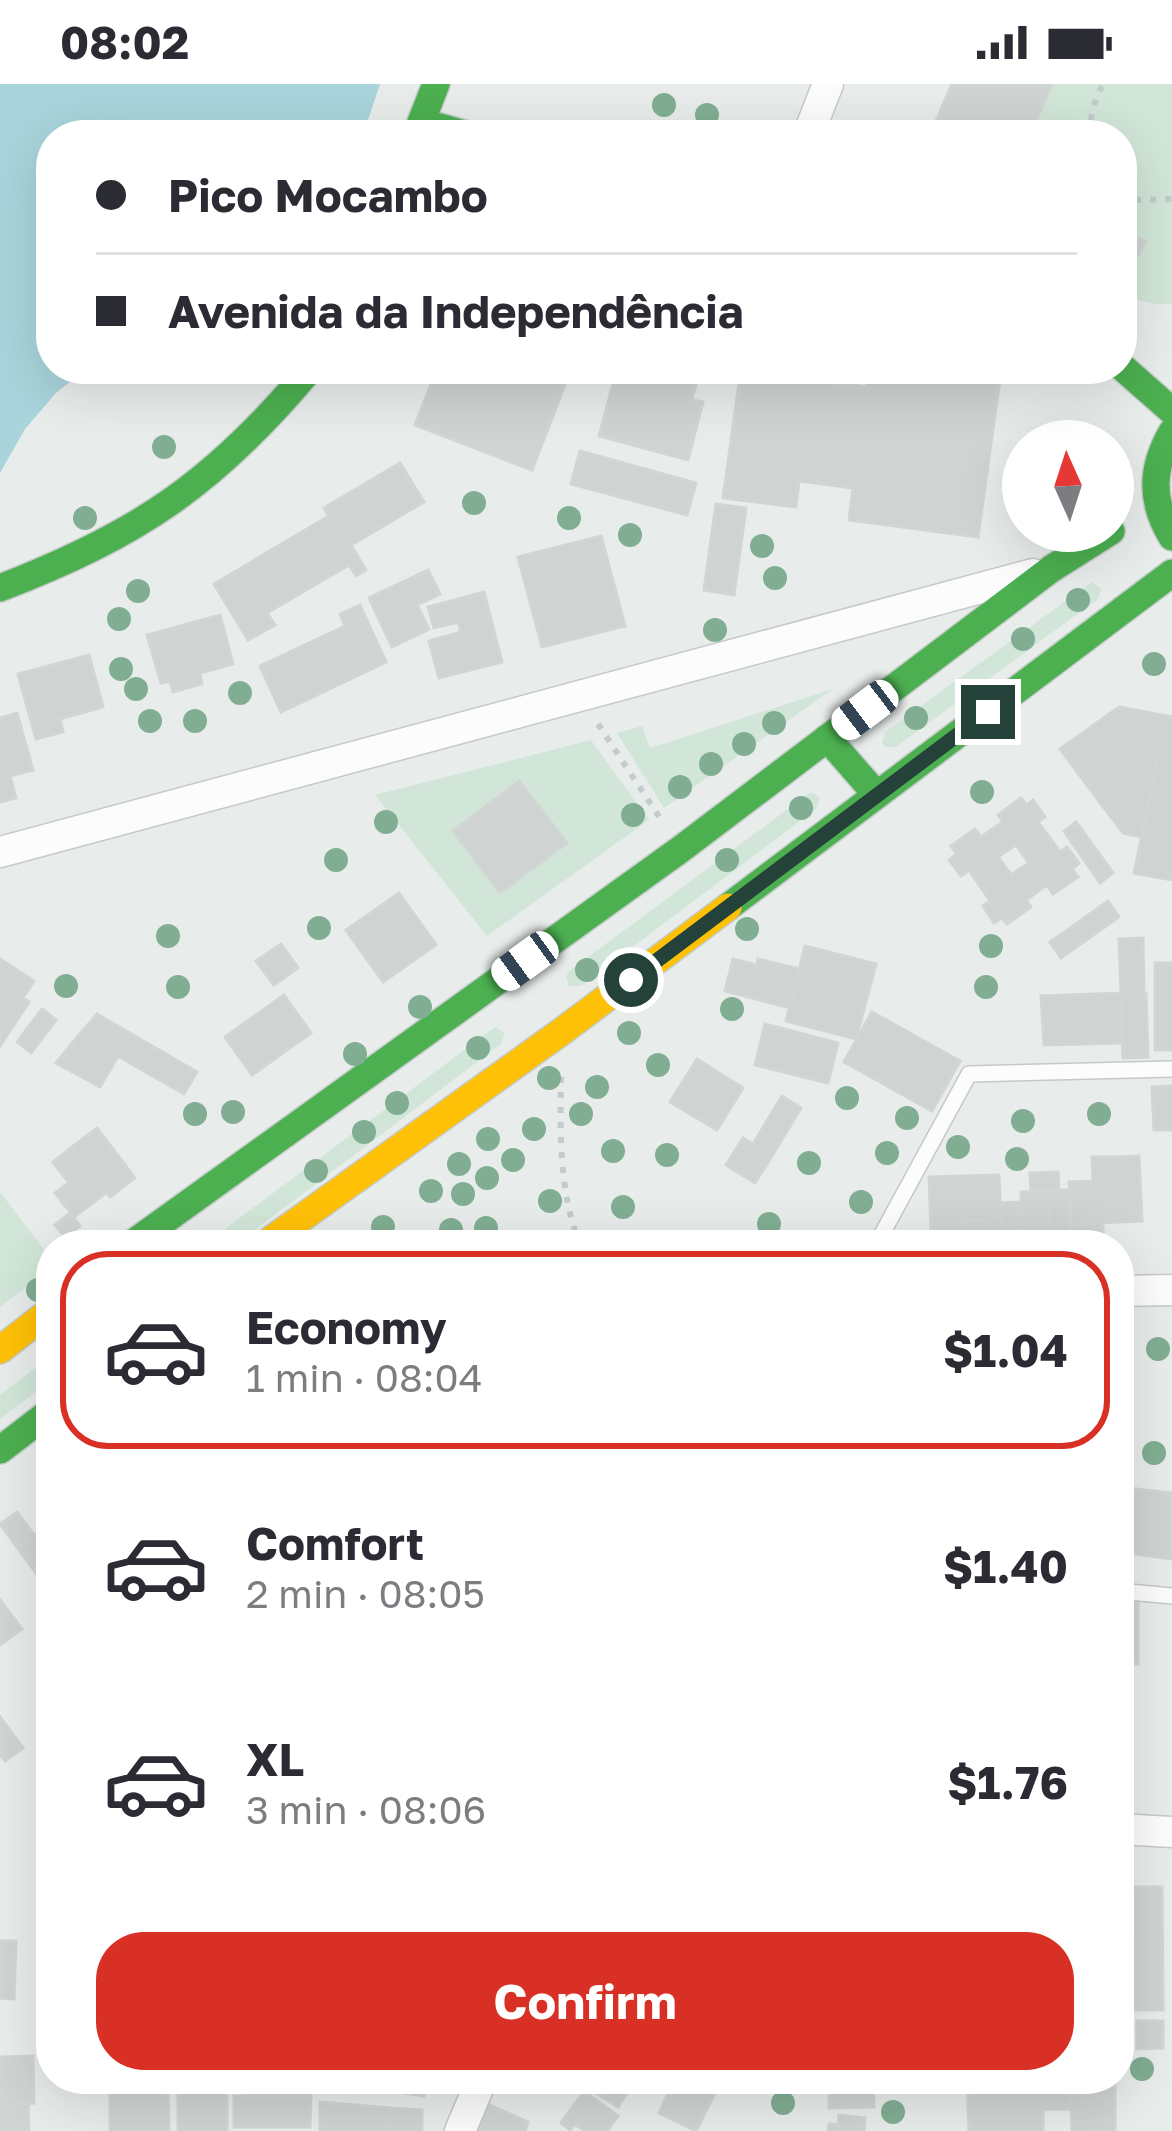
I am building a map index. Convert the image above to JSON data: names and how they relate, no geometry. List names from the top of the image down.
{
  "north": "top",
  "page": {
    "status": "08:02",
    "banner": ["Pico Mocambo", "Avenida da Independência"],
    "list": [
      {
        "name": "Economy",
        "note": "1 min · 08:04",
        "value": "$1.04"
      },
      {
        "name": "Comfort",
        "note": "2 min · 08:05",
        "value": "$1.40"
      },
      {
        "name": "XL",
        "note": "3 min · 08:06",
        "value": "$1.76"
      }
    ],
    "buttons": "Confirm"
  }
}
